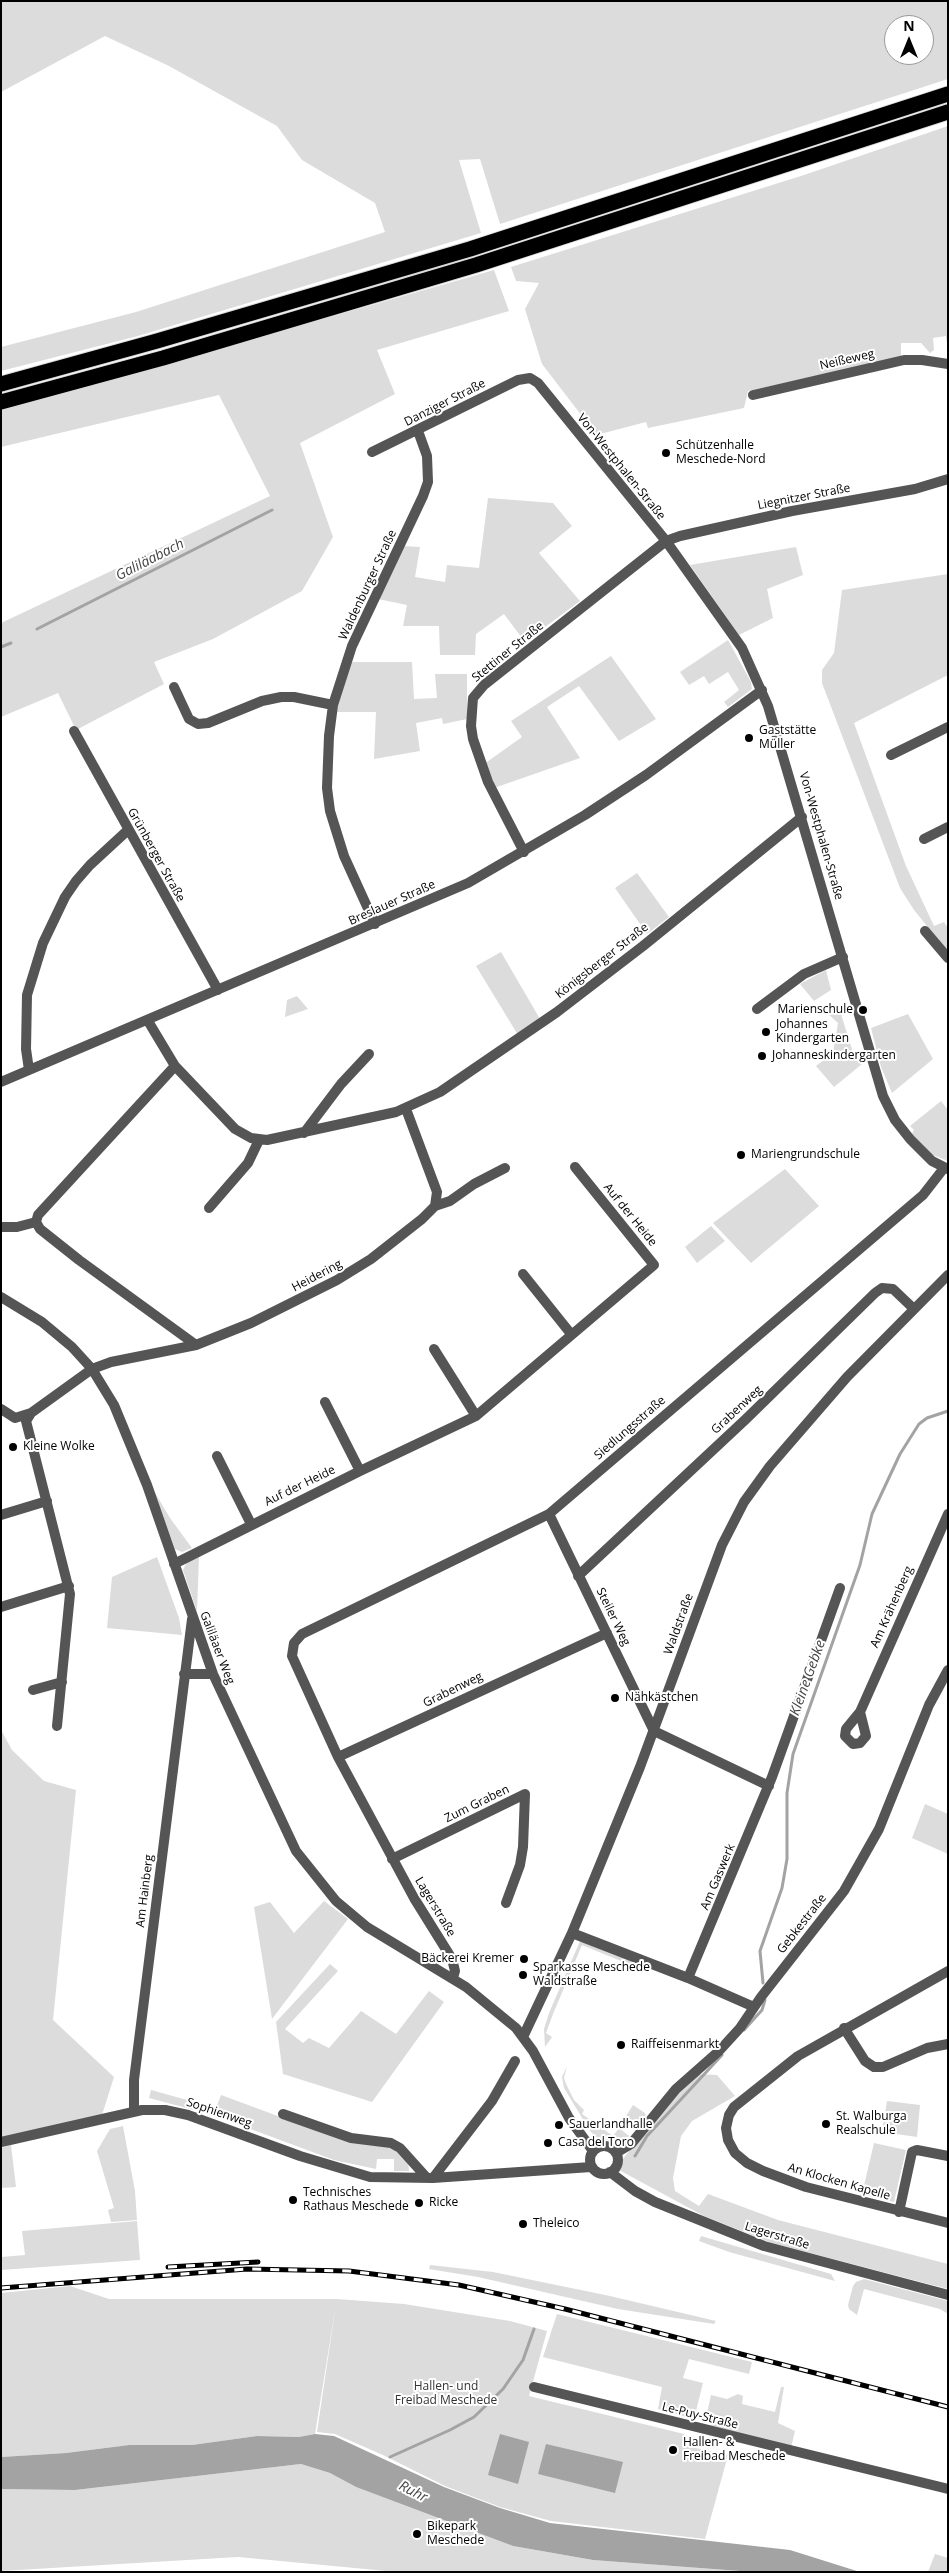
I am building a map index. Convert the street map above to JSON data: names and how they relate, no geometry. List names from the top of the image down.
{
  "streets": {
    "street": [
      "Neißeweg",
      "Danziger Straße",
      "Von-Westphalen-Straße",
      "Liegnitzer Straße",
      "Waldenburger Straße",
      "Stettiner Straße",
      "Grünberger Straße",
      "Breslauer Straße",
      "Königsberger Straße",
      "Auf der Heide",
      "Heidering",
      "Grabenweg",
      "Siedlungsstraße",
      "Am Krähenberg",
      "Steiler Weg",
      "Waldstraße",
      "Galiläaer Weg",
      "Zum Graben",
      "Am Gaswerk",
      "Am Hainberg",
      "Lagerstraße",
      "Gebkestraße",
      "Sophienweg",
      "An Klocken Kapelle",
      "Le-Puy-Straße"
    ]
  },
  "crossings": [
    ["Danziger Straße", "Von-Westphalen-Straße"],
    ["Danziger Straße", "Waldenburger Straße"],
    ["Von-Westphalen-Straße", "Liegnitzer Straße"],
    ["Von-Westphalen-Straße", "Stettiner Straße"],
    ["Von-Westphalen-Straße", "Breslauer Straße"],
    ["Von-Westphalen-Straße", "Königsberger Straße"],
    ["Von-Westphalen-Straße", "Siedlungsstraße"],
    ["Liegnitzer Straße", "Stettiner Straße"],
    ["Waldenburger Straße", "Breslauer Straße"],
    ["Stettiner Straße", "Breslauer Straße"],
    ["Grünberger Straße", "Breslauer Straße"],
    ["Auf der Heide", "Galiläaer Weg"],
    ["Heidering", "Galiläaer Weg"],
    ["Grabenweg", "Steiler Weg"],
    ["Grabenweg", "Waldstraße"],
    ["Grabenweg", "Lagerstraße"],
    ["Siedlungsstraße", "Steiler Weg"],
    ["Siedlungsstraße", "Lagerstraße"],
    ["Steiler Weg", "Waldstraße"],
    ["Galiläaer Weg", "Am Hainberg"],
    ["Galiläaer Weg", "Lagerstraße"],
    ["Zum Graben", "Lagerstraße"],
    ["Am Hainberg", "Sophienweg"],
    ["Lagerstraße", "Gebkestraße"],
    ["Lagerstraße", "Sophienweg"],
    ["Gebkestraße", "Sophienweg"]
  ],
  "water": ["Galiläabach", "Kleine Gebke", "Ruhr"],
  "parks": ["Hallen- und Freibad Meschede"],
  "places": [
    "Schützenhalle Meschede-Nord",
    "Gaststätte Müller",
    "Marienschule",
    "Johannes Kindergarten",
    "Johanneskindergarten",
    "Mariengrundschule",
    "Kleine Wolke",
    "Nähkästchen",
    "Bäckerei Kremer",
    "Sparkasse Meschede Waldstraße",
    "Raiffeisenmarkt",
    "St. Walburga Realschule",
    "Sauerlandhalle",
    "Casa del Toro",
    "Technisches Rathaus Meschede",
    "Ricke",
    "Theleico",
    "Hallen- & Freibad Meschede",
    "Bikepark Meschede"
  ],
  "north": "top"
}
